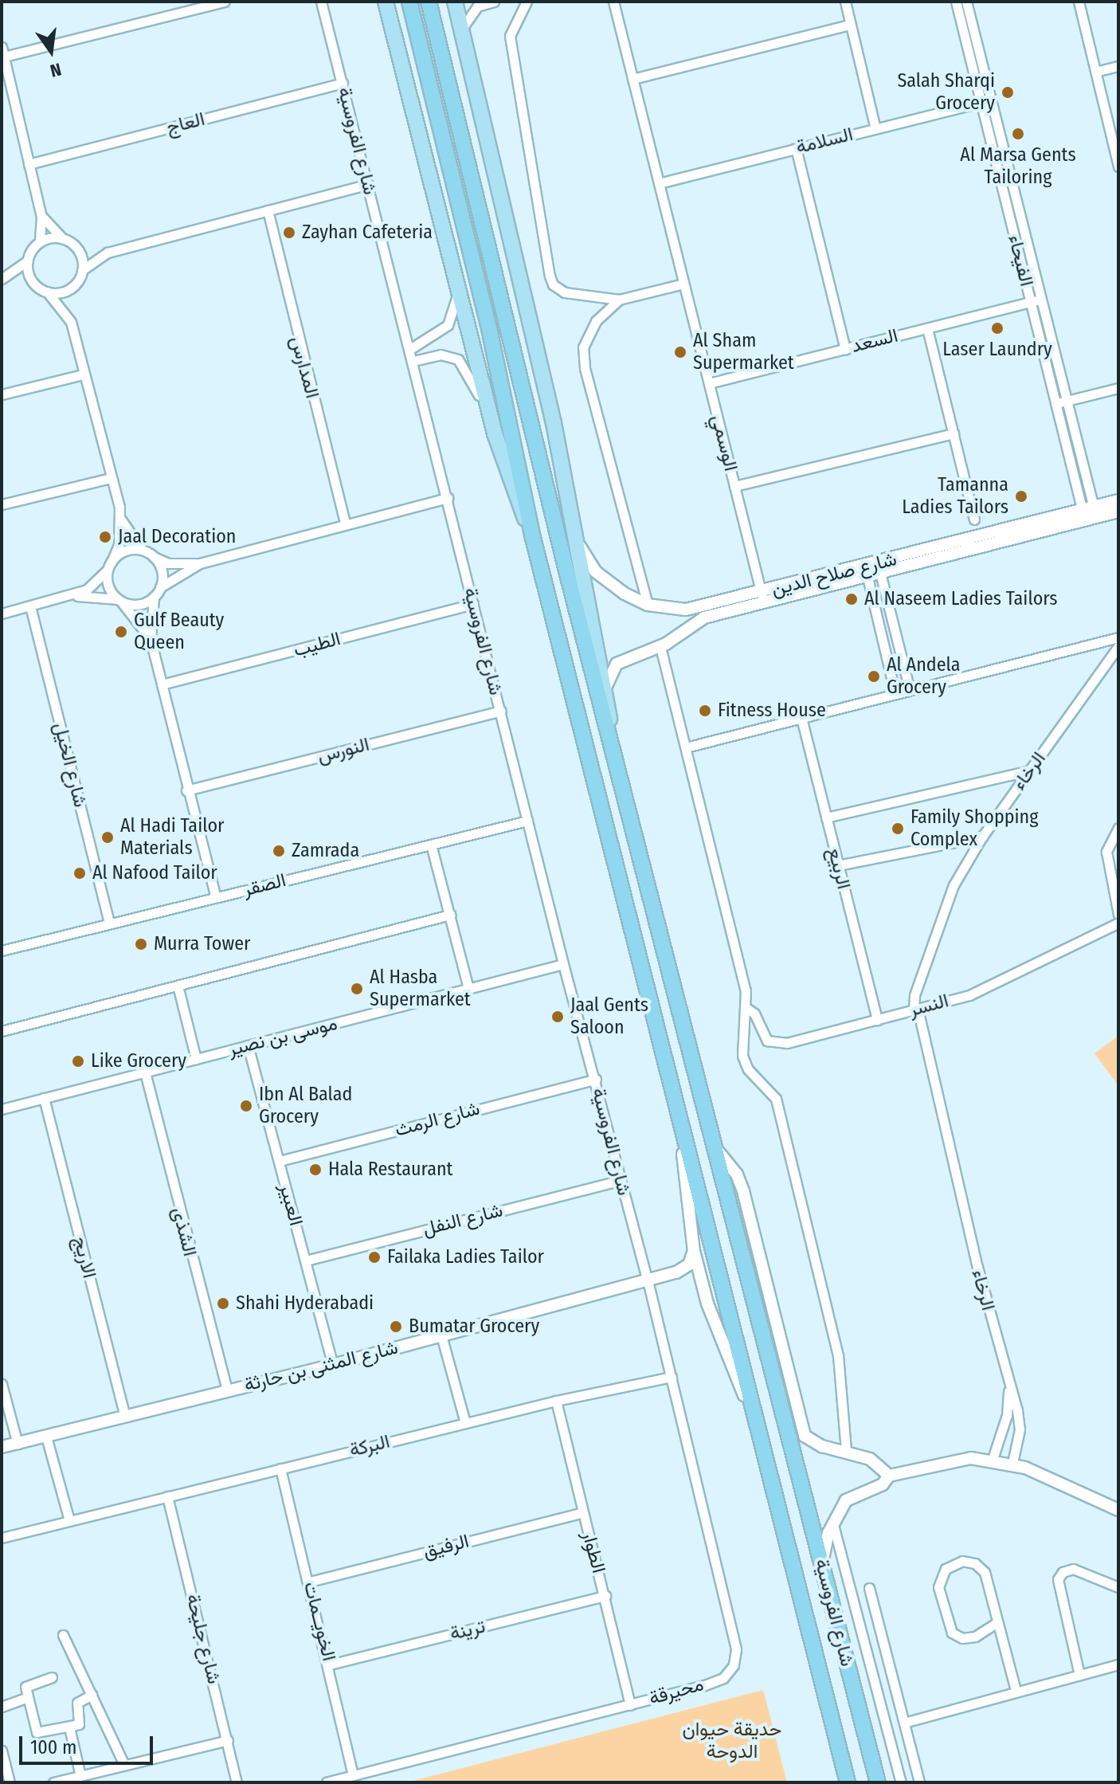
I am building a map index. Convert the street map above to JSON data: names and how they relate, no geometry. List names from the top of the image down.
{
  "streets": {
    "highway": ["شارع الفروسية"],
    "street": [
      "العاج",
      "السلامة",
      "الفيحاء",
      "السعد",
      "المدارس",
      "الوسمي",
      "شارع صلاح الدين",
      "الطيب",
      "النورس",
      "شارع الخيل",
      "الرخاء",
      "الربيع",
      "الصقر",
      "النسر",
      "موسى بن نصير",
      "شارع الرمث",
      "العبير",
      "شارع النفل",
      "الشذى",
      "الاريج",
      "شارع المثنى بن حارثة",
      "البركة",
      "الرفيق",
      "الطوار",
      "الخويــمات",
      "ترينة",
      "شارع جليحة",
      "محيرقة"
    ]
  },
  "crossings": [
    ["العاج", "شارع الفروسية"],
    ["شارع الفروسية", "شارع صلاح الدين"],
    ["شارع الفروسية", "الطيب"],
    ["شارع الفروسية", "النورس"],
    ["شارع الفروسية", "الصقر"],
    ["شارع الفروسية", "موسى بن نصير"],
    ["شارع الفروسية", "شارع الرمث"],
    ["شارع الفروسية", "شارع النفل"],
    ["شارع الفروسية", "شارع المثنى بن حارثة"],
    ["شارع الفروسية", "البركة"],
    ["شارع الفروسية", "محيرقة"],
    ["السلامة", "الفيحاء"],
    ["السلامة", "الوسمي"],
    ["الفيحاء", "السعد"],
    ["الفيحاء", "شارع صلاح الدين"],
    ["السعد", "الوسمي"],
    ["الوسمي", "شارع صلاح الدين"],
    ["شارع الخيل", "الصقر"],
    ["الرخاء", "النسر"],
    ["الربيع", "النسر"],
    ["موسى بن نصير", "العبير"],
    ["موسى بن نصير", "الشذى"],
    ["موسى بن نصير", "الاريج"],
    ["شارع الرمث", "العبير"],
    ["العبير", "شارع النفل"],
    ["العبير", "شارع المثنى بن حارثة"],
    ["الشذى", "شارع المثنى بن حارثة"],
    ["الاريج", "شارع المثنى بن حارثة"],
    ["البركة", "الطوار"],
    ["البركة", "الخويــمات"],
    ["البركة", "شارع جليحة"],
    ["البركة", "محيرقة"],
    ["الرفيق", "الطوار"],
    ["الرفيق", "الخويــمات"],
    ["الطوار", "ترينة"],
    ["الطوار", "محيرقة"],
    ["الخويــمات", "ترينة"],
    ["الخويــمات", "محيرقة"]
  ],
  "parks": ["حديقة حيوان الدوحة"],
  "places": [
    "Salah Sharqi Grocery",
    "Al Marsa Gents Tailoring",
    "Zayhan Cafeteria",
    "Laser Laundry",
    "Al Sham Supermarket",
    "Tamanna Ladies Tailors",
    "Jaal Decoration",
    "Al Naseem Ladies Tailors",
    "Gulf Beauty Queen",
    "Al Andela Grocery",
    "Fitness House",
    "Family Shopping Complex",
    "Al Hadi Tailor Materials",
    "Zamrada",
    "Al Nafood Tailor",
    "Murra Tower",
    "Al Hasba Supermarket",
    "Jaal Gents Saloon",
    "Like Grocery",
    "Ibn Al Balad Grocery",
    "Hala Restaurant",
    "Failaka Ladies Tailor",
    "Shahi Hyderabadi",
    "Bumatar Grocery"
  ],
  "scale_bar": "100 m",
  "north": "bottom"
}
